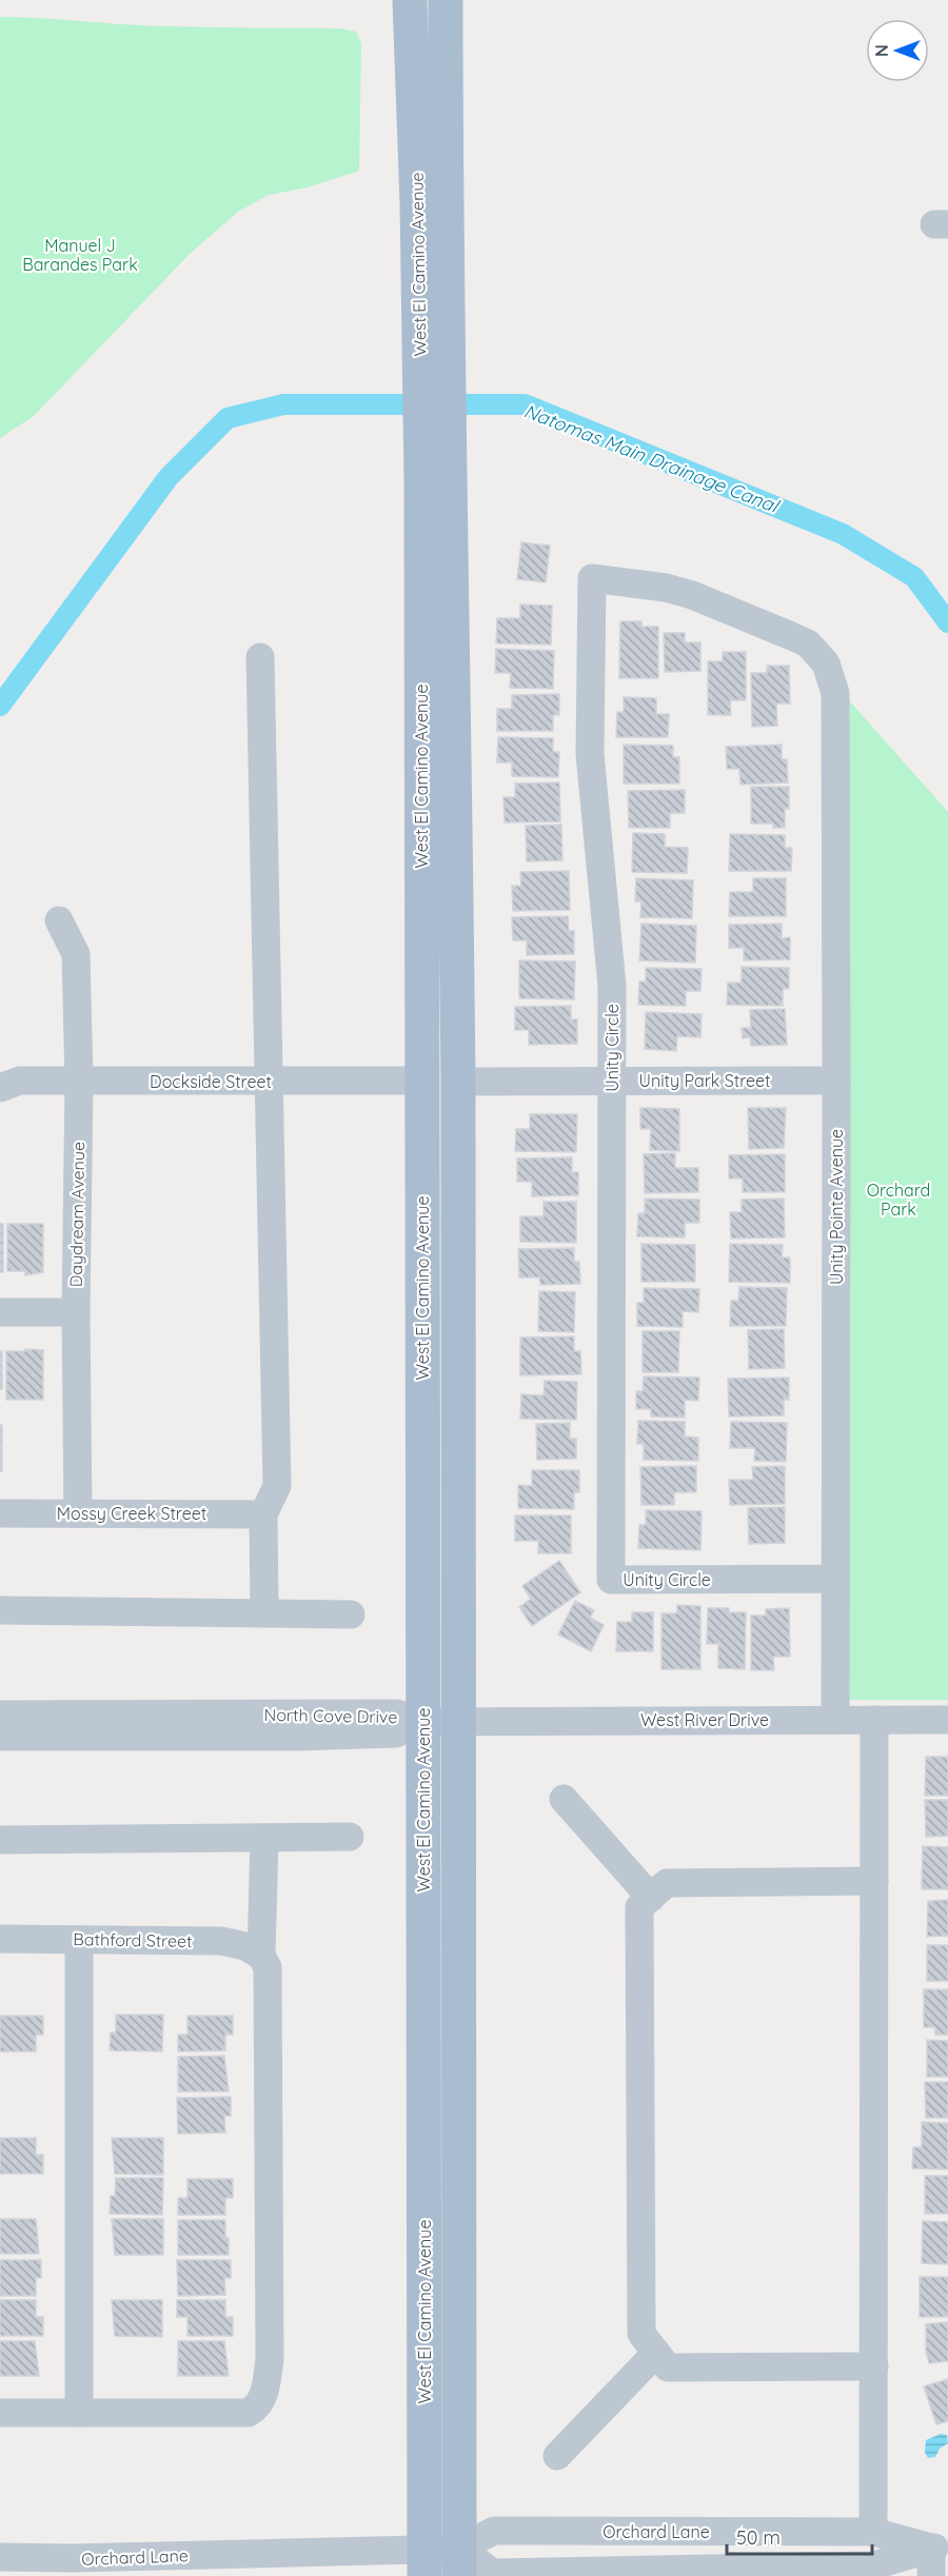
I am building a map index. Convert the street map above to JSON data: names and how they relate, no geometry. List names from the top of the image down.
{
  "streets": {
    "main road": ["West El Camino Avenue"],
    "street": [
      "Unity Circle",
      "Unity Park Street",
      "Dockside Street",
      "Unity Pointe Avenue",
      "Daydream Avenue",
      "Mossy Creek Street",
      "North Cove Drive",
      "West River Drive",
      "Bathford Street",
      "Orchard Lane"
    ]
  },
  "crossings": [
    ["West El Camino Avenue", "Unity Park Street"],
    ["West El Camino Avenue", "Dockside Street"],
    ["West El Camino Avenue", "North Cove Drive"],
    ["West El Camino Avenue", "West River Drive"],
    ["West El Camino Avenue", "Orchard Lane"],
    ["Unity Circle", "Unity Park Street"],
    ["Unity Circle", "Unity Pointe Avenue"],
    ["Unity Park Street", "Unity Pointe Avenue"],
    ["Dockside Street", "Daydream Avenue"],
    ["Unity Pointe Avenue", "West River Drive"],
    ["Daydream Avenue", "Mossy Creek Street"],
    ["North Cove Drive", "West River Drive"]
  ],
  "water": ["Natomas Main Drainage Canal"],
  "parks": ["Manuel J Barandes Park", "Orchard Park"],
  "scale_bar": "50 m",
  "north": "left"
}
